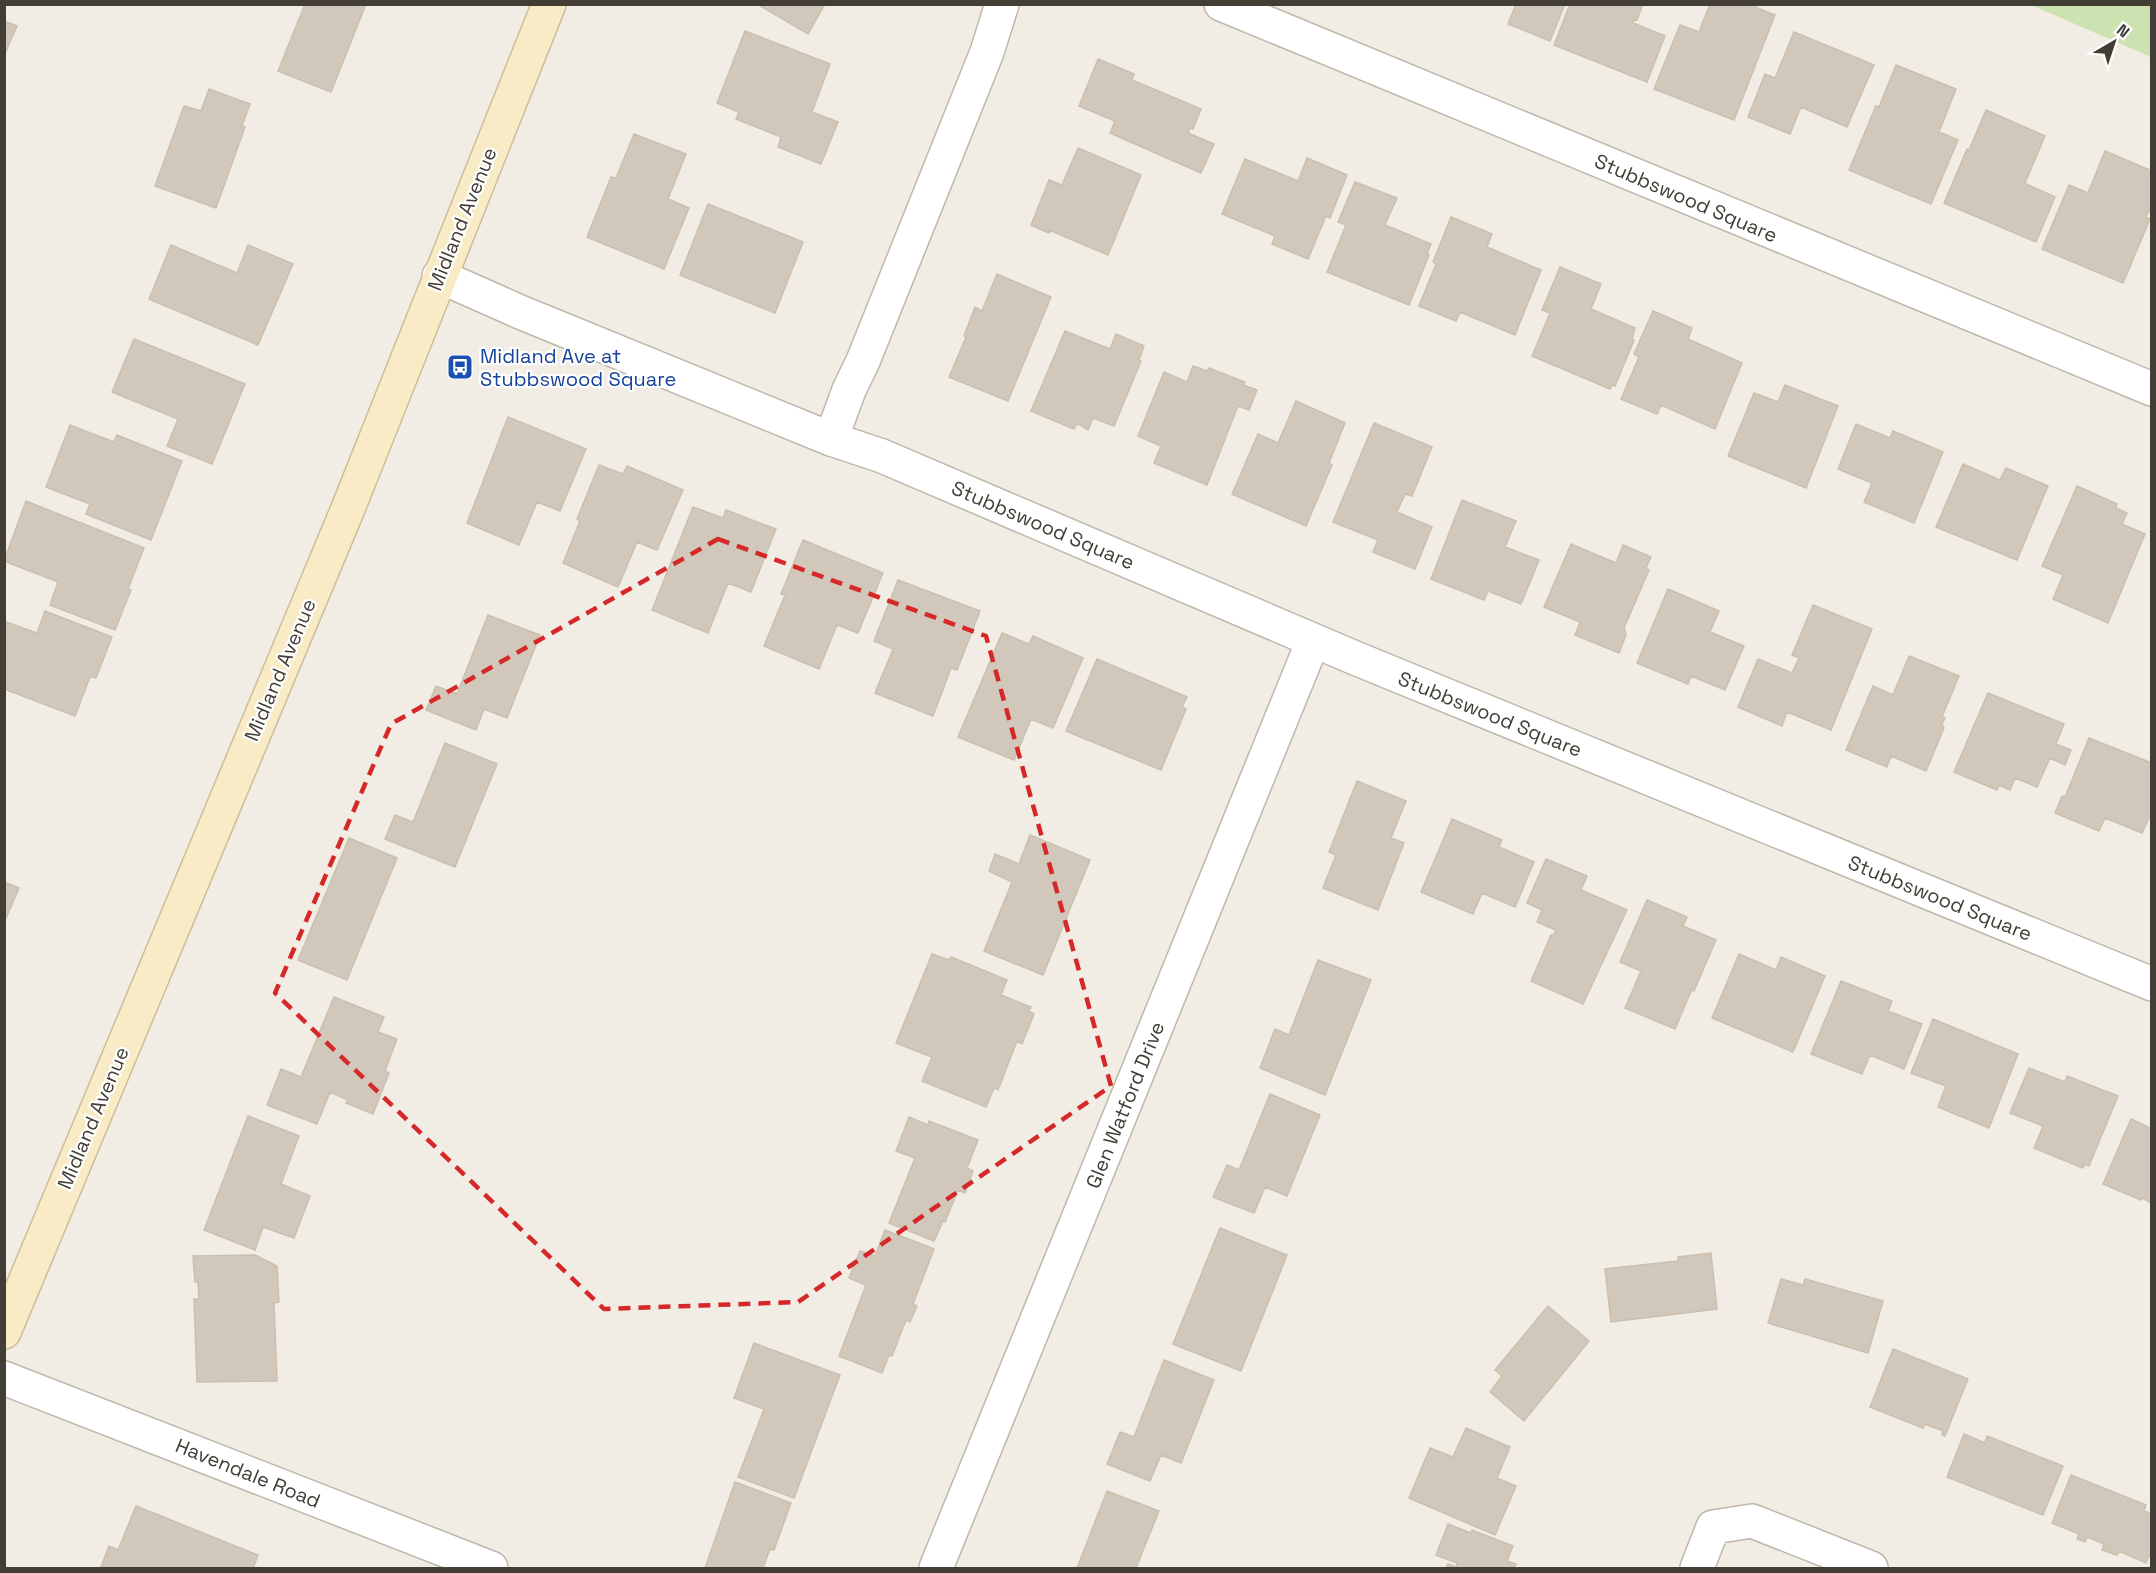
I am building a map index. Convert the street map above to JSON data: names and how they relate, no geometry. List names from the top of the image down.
{
  "streets": {
    "main road": ["Midland Avenue"],
    "street": ["Stubbswood Square", "Glen Watford Drive", "Havendale Road"]
  },
  "crossings": [
    ["Stubbswood Square", "Midland Avenue"],
    ["Stubbswood Square", "Glen Watford Drive"]
  ],
  "places": {
    "bus stop": ["Midland Ave at Stubbswood Square"]
  },
  "north": "top right"
}
